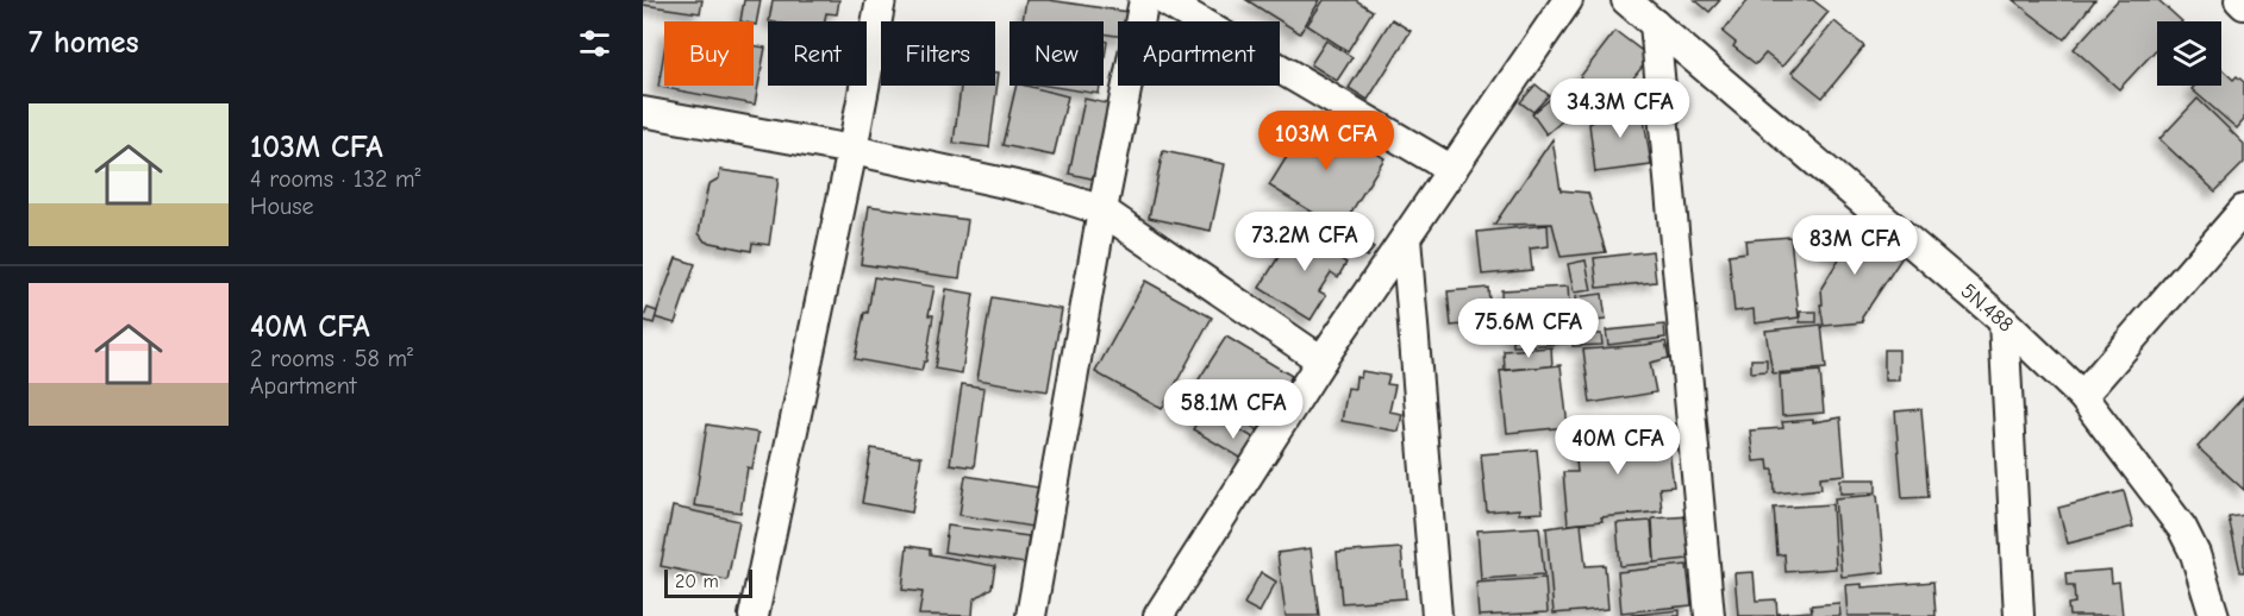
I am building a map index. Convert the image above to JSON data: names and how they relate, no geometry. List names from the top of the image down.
{
  "streets": {
    "street": ["5N.488"]
  },
  "scale_bar": "20 m",
  "page": {
    "heading": "7 homes",
    "chip": [
      "Buy",
      "Rent",
      "Filters",
      "New",
      "Apartment"
    ],
    "price": [
      "34.3M CFA",
      "103M CFA",
      "73.2M CFA",
      "83M CFA",
      "75.6M CFA",
      "58.1M CFA",
      "40M CFA"
    ],
    "list": [
      {
        "name": "103M CFA",
        "note": "4 rooms · 132 m² · House"
      },
      {
        "name": "40M CFA",
        "note": "2 rooms · 58 m² · Apartment"
      }
    ],
    "scale": "20 m"
  }
}
